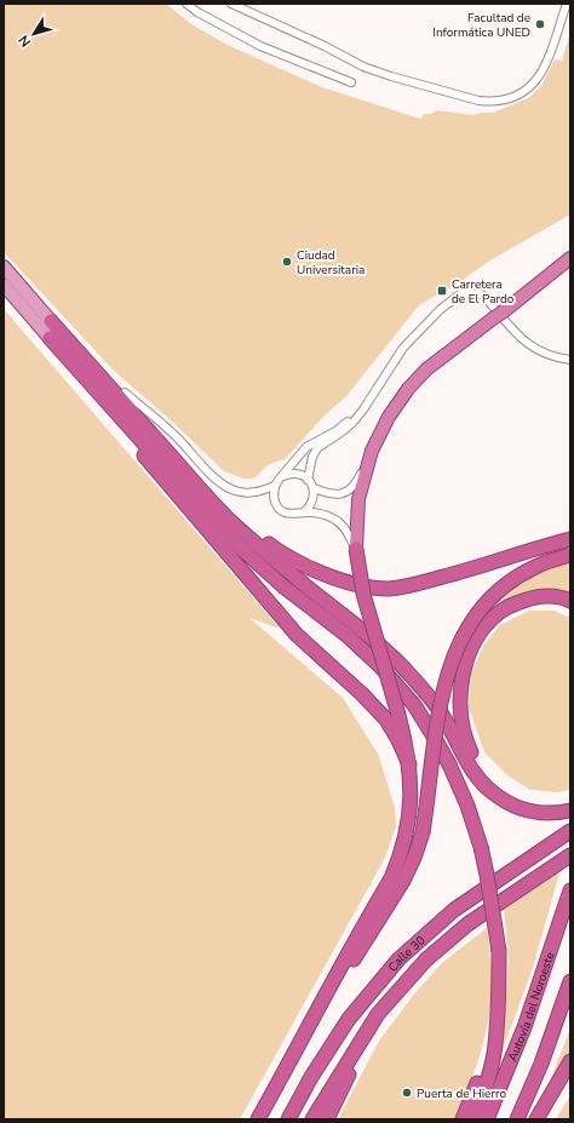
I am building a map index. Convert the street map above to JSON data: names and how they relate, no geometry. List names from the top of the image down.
{
  "streets": {
    "highway": ["Calle 30", "Autovía del Noroeste"]
  },
  "places": {
    "other": ["Facultad de Informática UNED", "Ciudad Universitaria", "Puerta de Hierro"],
    "transit": ["Carretera de El Pardo"]
  },
  "north": "bottom left"
}
